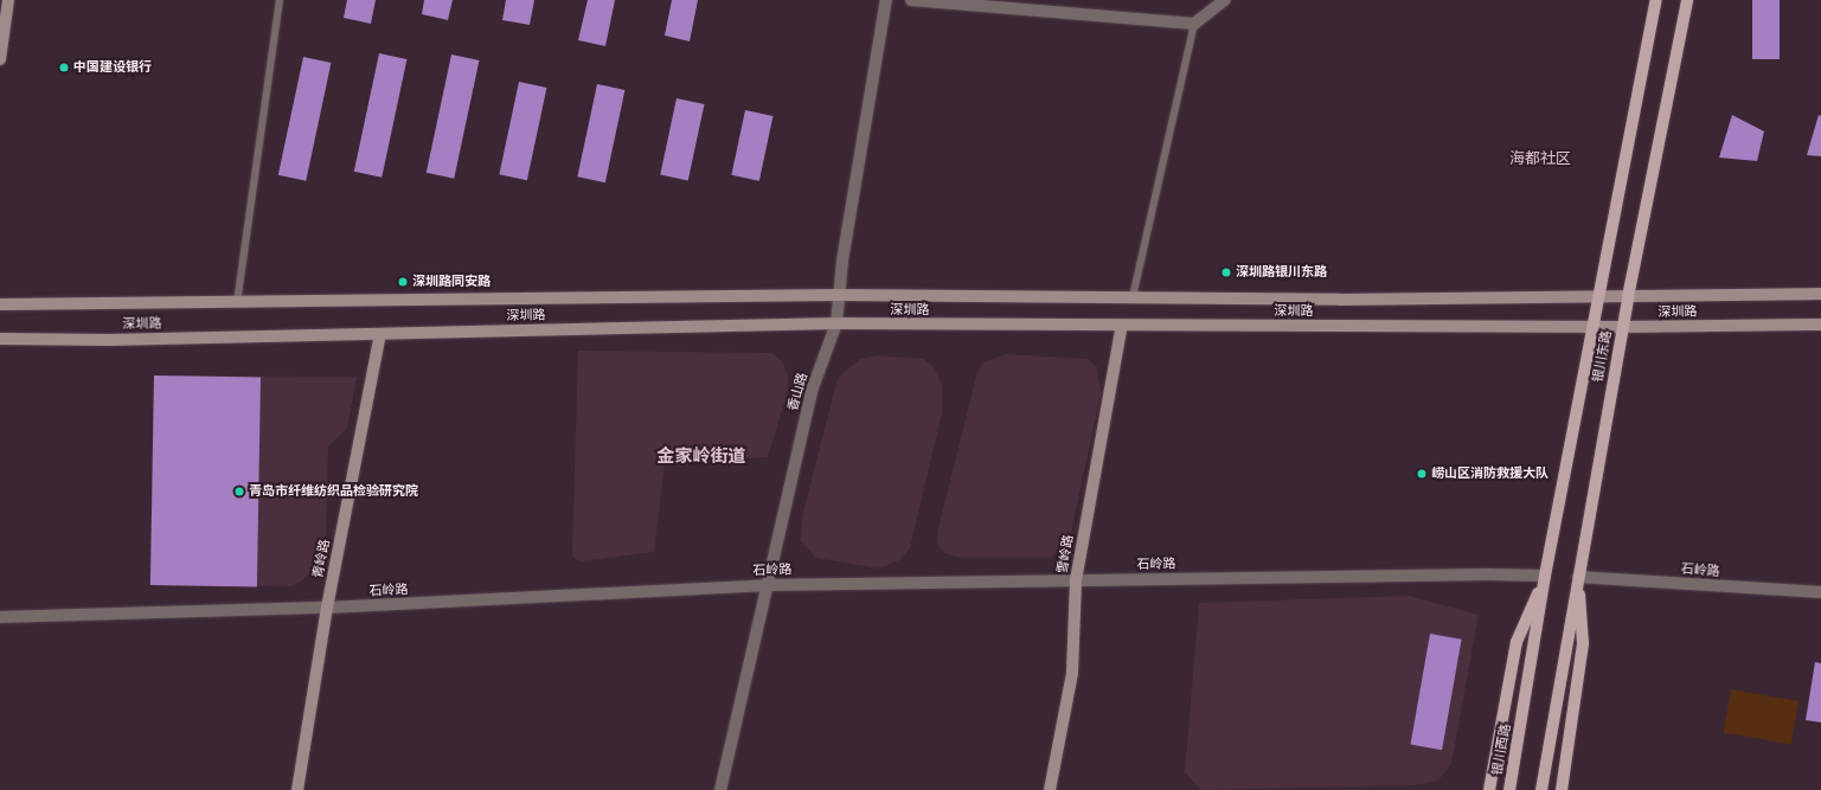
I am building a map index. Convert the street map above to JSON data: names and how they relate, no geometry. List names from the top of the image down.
{
  "streets": {
    "main road": [
      "深圳路",
      "银川东路",
      "雪岭路",
      "青岭路",
      "银川西路"
    ],
    "street": ["香山路", "石岭路"]
  },
  "crossings": [
    ["深圳路", "银川东路"],
    ["深圳路", "香山路"],
    ["深圳路", "雪岭路"],
    ["深圳路", "青岭路"],
    ["银川东路", "石岭路"],
    ["银川东路", "银川西路"],
    ["香山路", "石岭路"],
    ["雪岭路", "石岭路"],
    ["青岭路", "石岭路"]
  ],
  "districts": ["海都社区", "金家岭街道"],
  "places": [
    "中国建设银行",
    "深圳路银川东路",
    "深圳路同安路",
    "崂山区消防救援大队",
    "青岛市纤维纺织品检验研究院"
  ]
}
